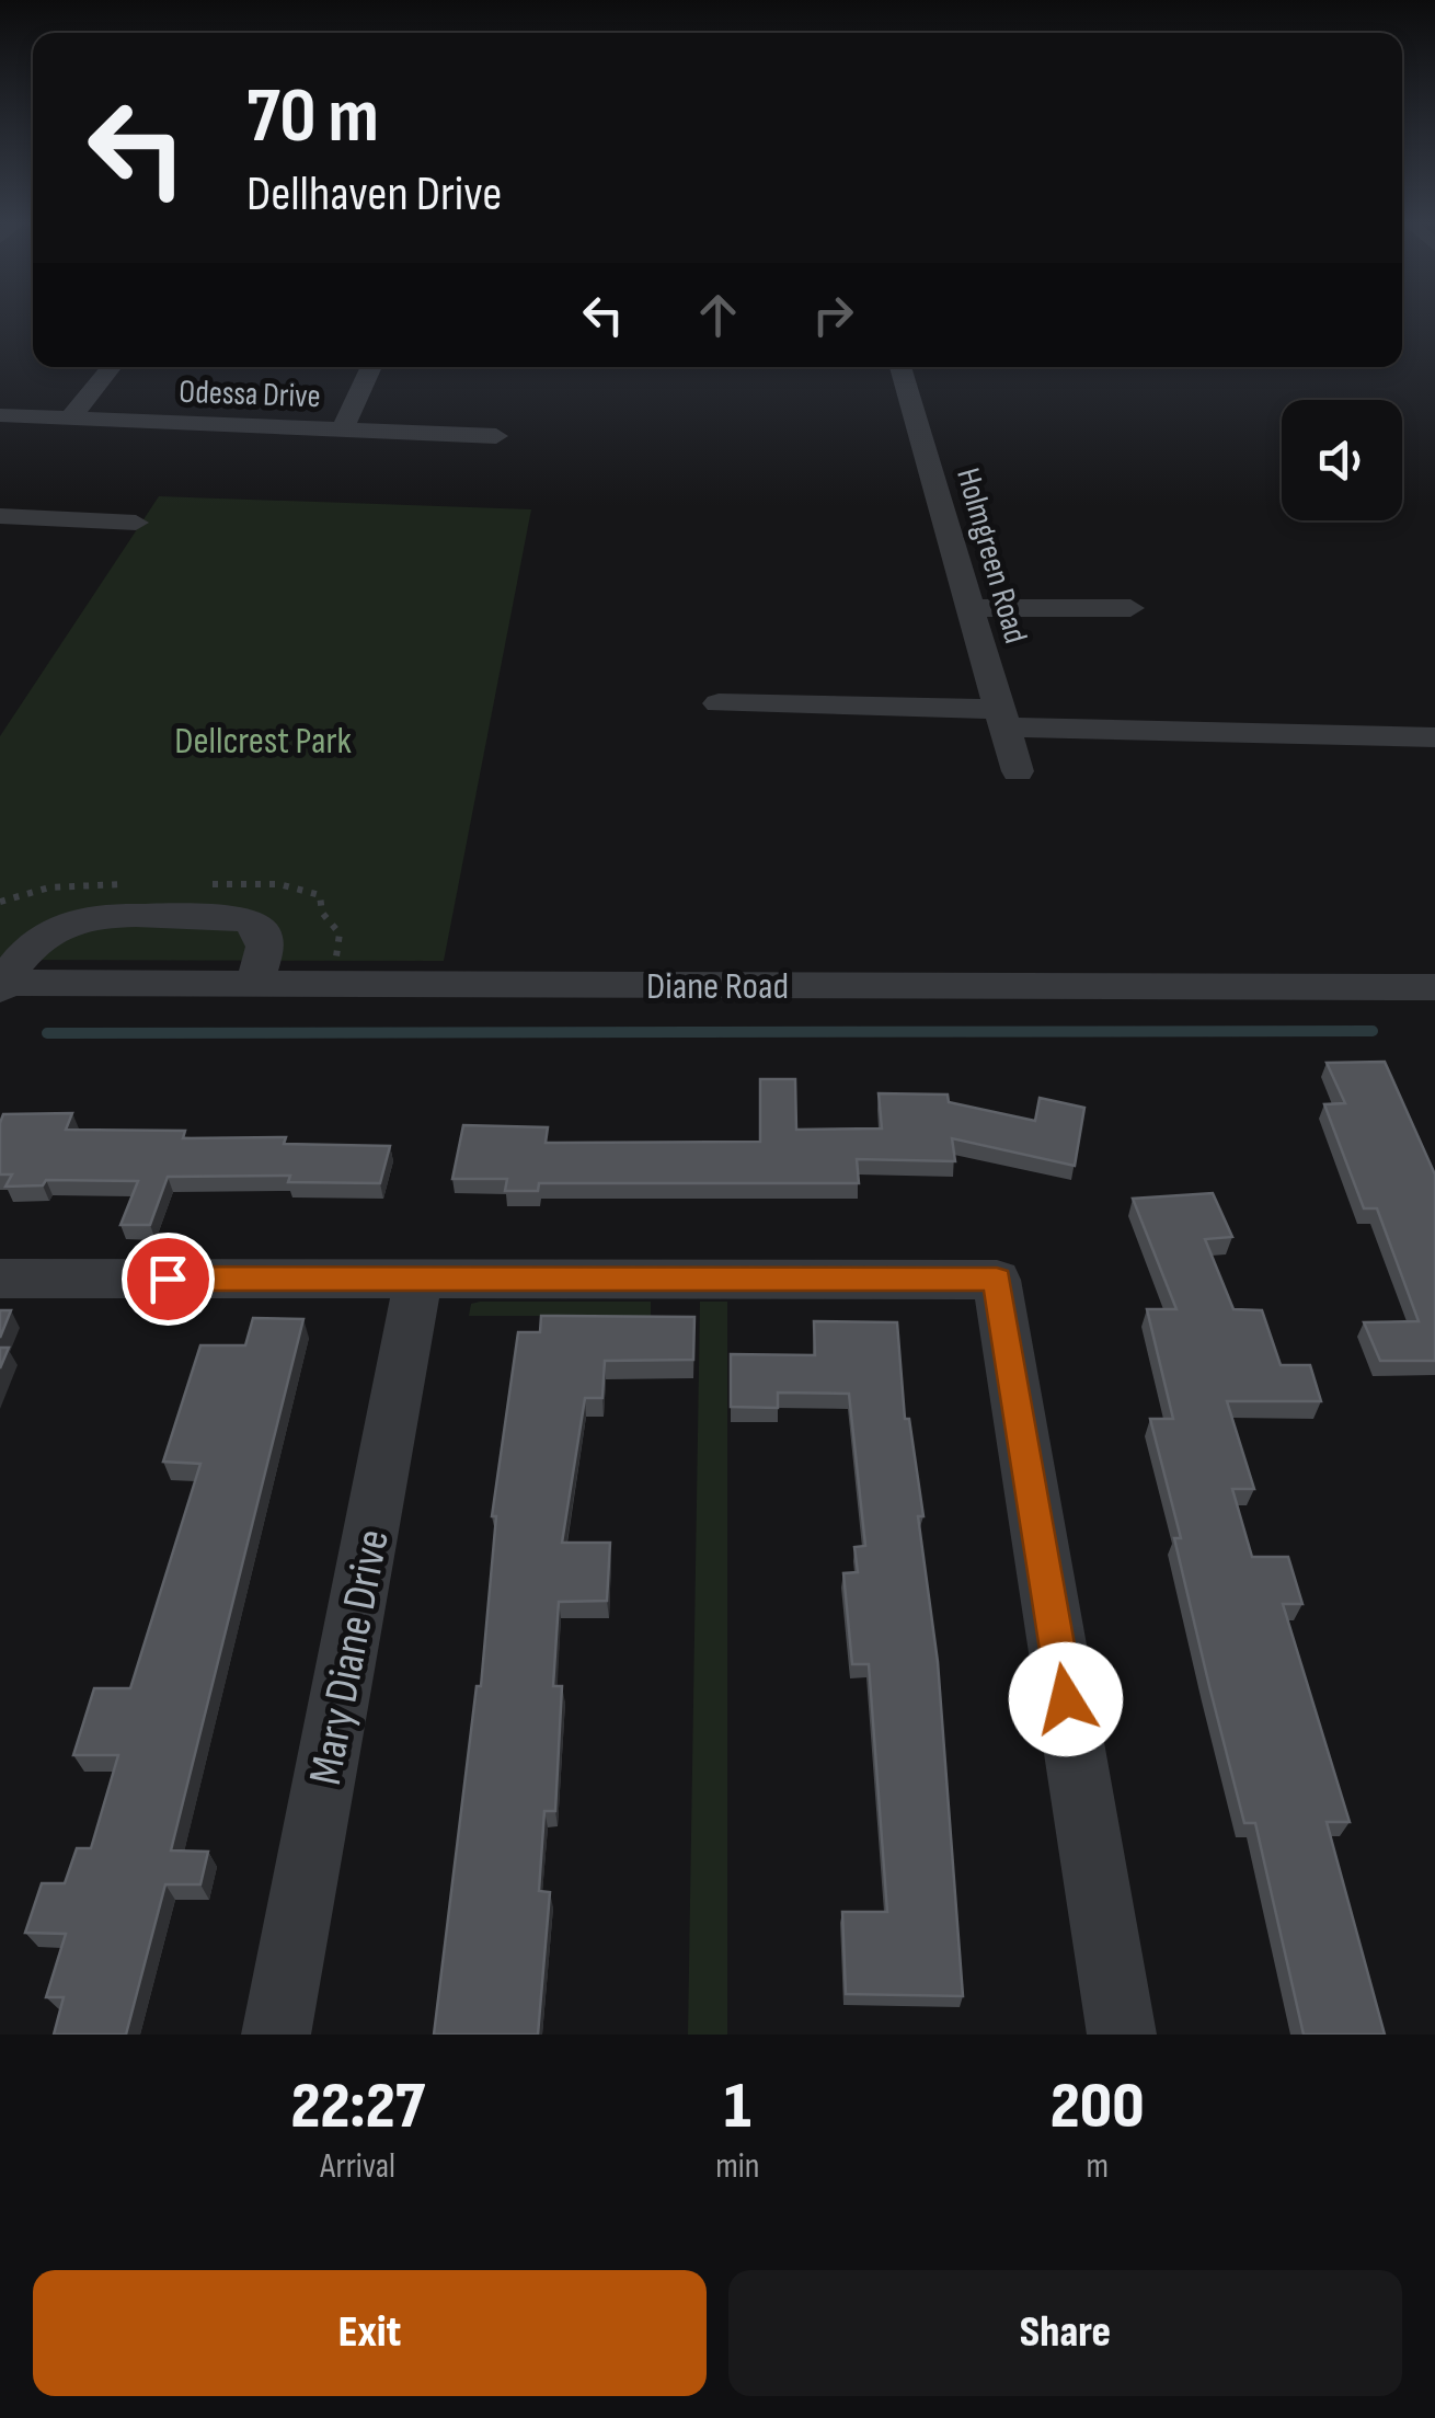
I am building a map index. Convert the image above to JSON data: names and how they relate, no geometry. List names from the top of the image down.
{
  "streets": {
    "street": [
      "Odessa Drive",
      "Holmgreen Road",
      "Diane Road",
      "Mary Diane Drive"
    ]
  },
  "parks": ["Dellcrest Park"],
  "page": {
    "turn": ["70 m", "Dellhaven Drive"],
    "eta": [
      "22:27",
      "Arrival",
      "1",
      "min",
      "200",
      "m"
    ],
    "buttons": ["Exit", "Share"]
  }
}
